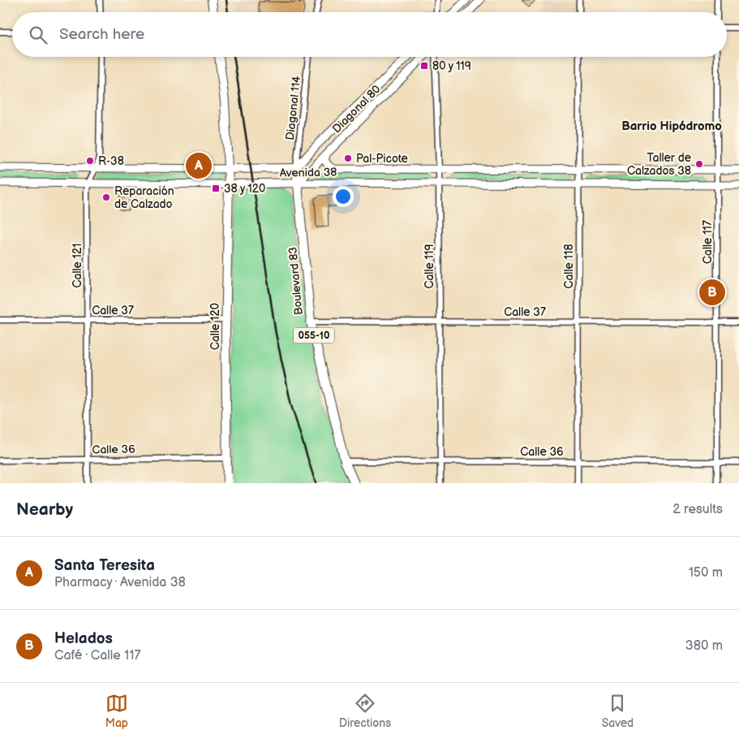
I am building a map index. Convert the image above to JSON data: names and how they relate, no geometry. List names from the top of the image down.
{
  "streets": {
    "main road": [
      "Diagonal 80",
      "Avenida 38",
      "Boulevard 83",
      "Calle 120",
      "055-10"
    ],
    "street": [
      "Diagonal 114",
      "Calle 117",
      "Calle 121",
      "Calle 119",
      "Calle 118",
      "Calle 37",
      "Calle 36"
    ]
  },
  "crossings": [
    ["Diagonal 114", "Diagonal 80"],
    ["Diagonal 114", "Avenida 38"],
    ["Diagonal 114", "Boulevard 83"],
    ["Diagonal 80", "Avenida 38"],
    ["Diagonal 80", "Boulevard 83"],
    ["Avenida 38", "Calle 117"],
    ["Avenida 38", "Calle 121"],
    ["Avenida 38", "Calle 119"],
    ["Avenida 38", "Calle 118"],
    ["Avenida 38", "Boulevard 83"],
    ["Avenida 38", "Calle 120"],
    ["Calle 117", "Calle 37"],
    ["Calle 117", "Calle 36"],
    ["Calle 121", "Calle 37"],
    ["Calle 121", "Calle 36"],
    ["Calle 119", "Calle 37"],
    ["Calle 119", "Calle 36"],
    ["Calle 118", "Calle 37"],
    ["Calle 118", "Calle 36"],
    ["Boulevard 83", "Calle 37"],
    ["Boulevard 83", "Calle 36"],
    ["Calle 37", "Calle 120"],
    ["Calle 120", "Calle 36"]
  ],
  "districts": ["Barrio Hipódromo"],
  "places": {
    "transit": ["80 y 119", "38 y 120"],
    "other": [
      "Pal-Picote",
      "R-38",
      "Taller de Calzados 38",
      "Reparación de Calzado"
    ]
  },
  "page": {
    "search": "Search here",
    "pins": ["A", "B"],
    "heading": ["Nearby", "2 results"],
    "list": [
      {
        "mark": "A",
        "name": "Santa Teresita",
        "note": "Pharmacy · Avenida 38",
        "value": "150 m"
      },
      {
        "mark": "B",
        "name": "Helados",
        "note": "Café · Calle 117",
        "value": "380 m"
      }
    ],
    "nav": ["Map", "Directions", "Saved"]
  }
}
